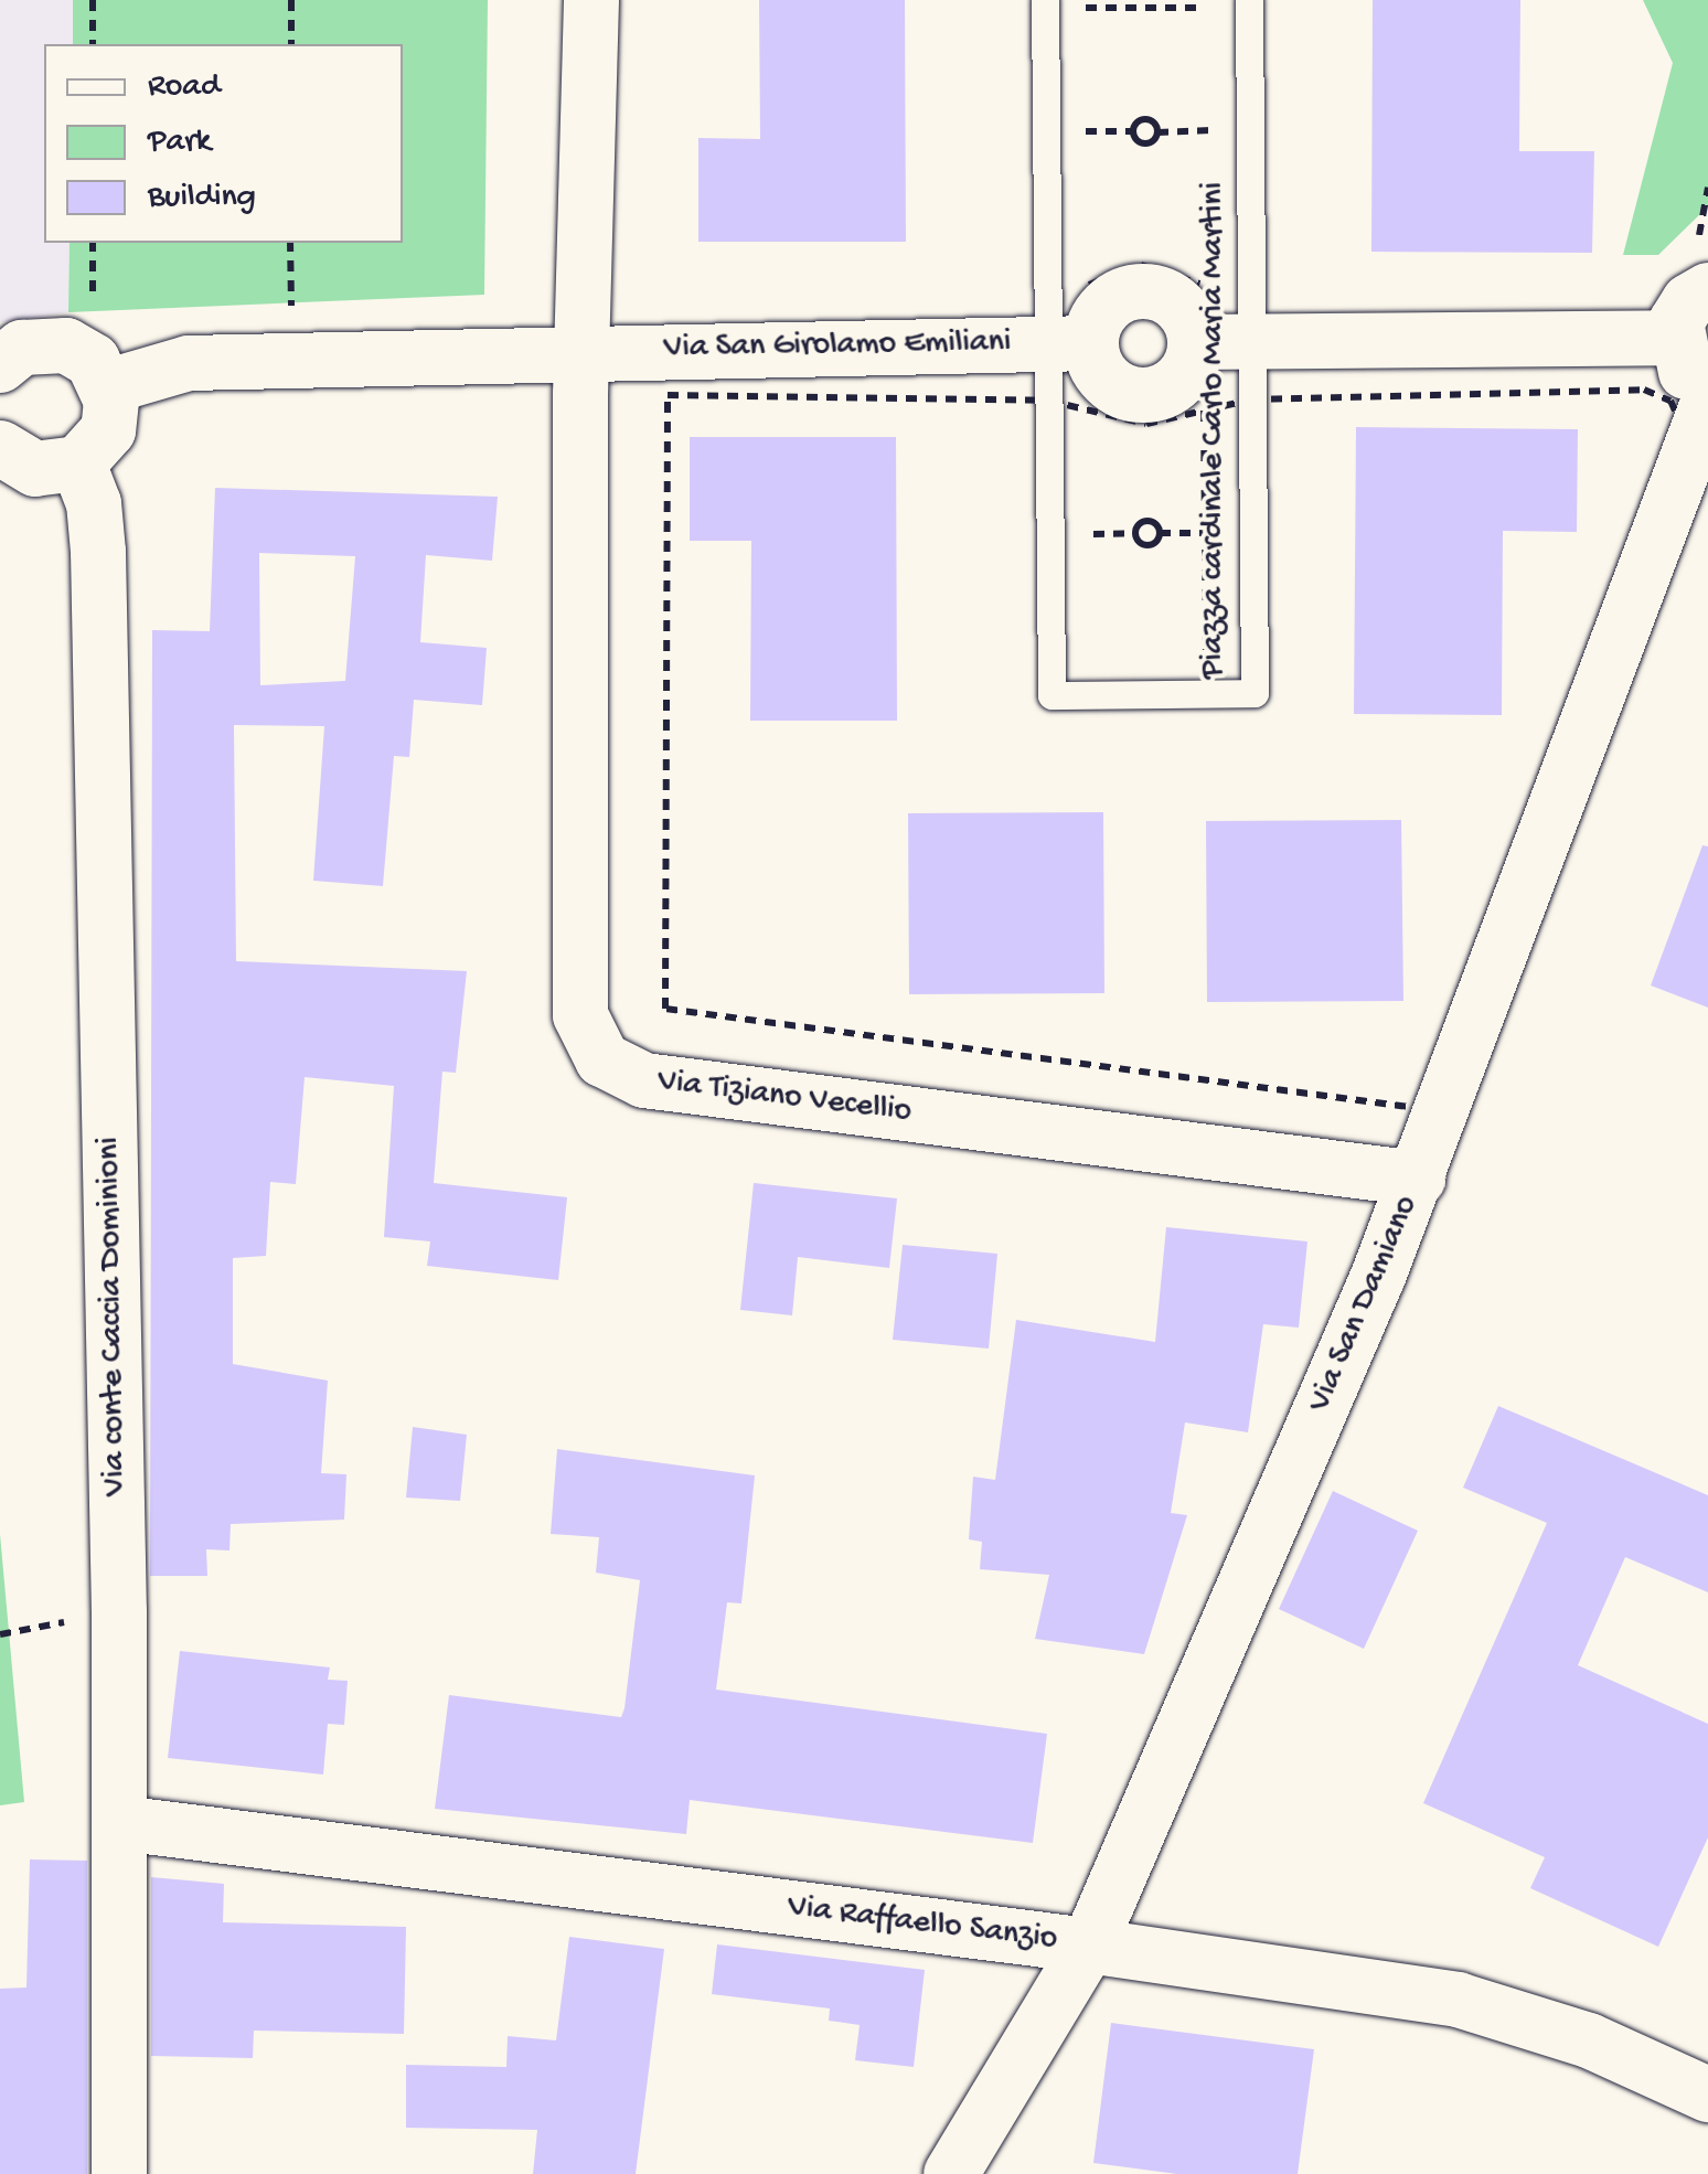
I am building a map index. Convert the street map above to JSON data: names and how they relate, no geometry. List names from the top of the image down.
{
  "streets": {
    "street": [
      "Via San Girolamo Emiliani",
      "Via Tiziano Vecellio",
      "Via San Damiano",
      "Via conte Caccia Dominioni",
      "Via Raffaello Sanzio"
    ],
    "lane": ["Piazza cardinale Carlo Maria Martini"]
  },
  "crossings": [
    ["Via San Girolamo Emiliani", "Piazza cardinale Carlo Maria Martini"],
    ["Via San Girolamo Emiliani", "Via Tiziano Vecellio"],
    ["Via Tiziano Vecellio", "Via San Damiano"],
    ["Via San Damiano", "Via Raffaello Sanzio"],
    ["Via conte Caccia Dominioni", "Via Raffaello Sanzio"]
  ],
  "legend": ["Road", "Park", "Building"]
}
